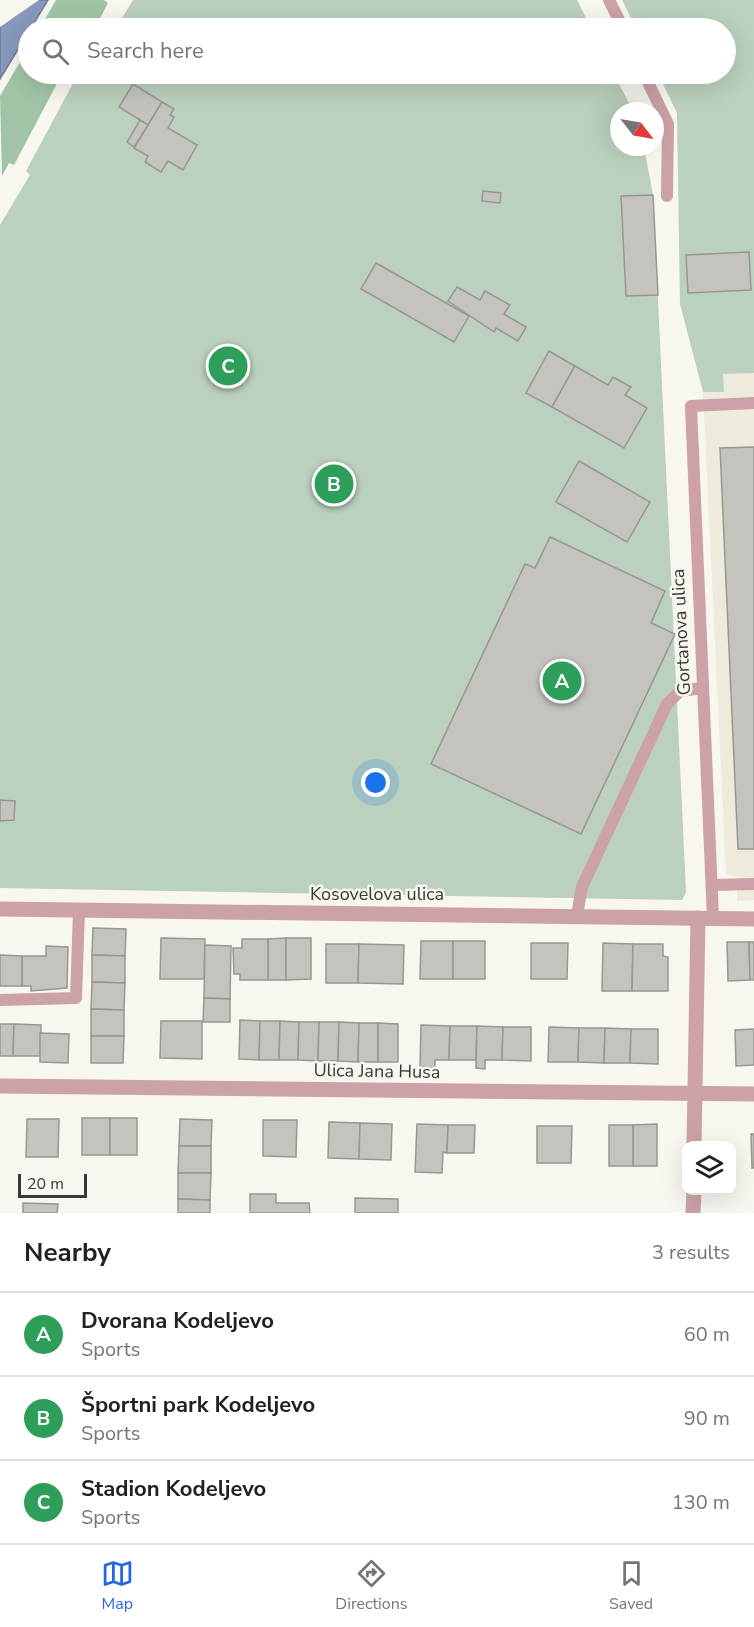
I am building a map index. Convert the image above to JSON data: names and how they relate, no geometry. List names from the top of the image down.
{
  "streets": {
    "street": ["Kosovelova ulica", "Ulica Jana Husa"],
    "lane": ["Gortanova ulica"]
  },
  "crossings": [
    ["Gortanova ulica", "Kosovelova ulica"]
  ],
  "scale_bar": "20 m",
  "north": "bottom right",
  "page": {
    "search": "Search here",
    "pins": ["C", "B", "A"],
    "scale": "20 m",
    "heading": ["Nearby", "3 results"],
    "list": [
      {
        "mark": "A",
        "name": "Dvorana Kodeljevo",
        "note": "Sports",
        "value": "60 m"
      },
      {
        "mark": "B",
        "name": "Športni park Kodeljevo",
        "note": "Sports",
        "value": "90 m"
      },
      {
        "mark": "C",
        "name": "Stadion Kodeljevo",
        "note": "Sports",
        "value": "130 m"
      }
    ],
    "nav": ["Map", "Directions", "Saved"]
  }
}
